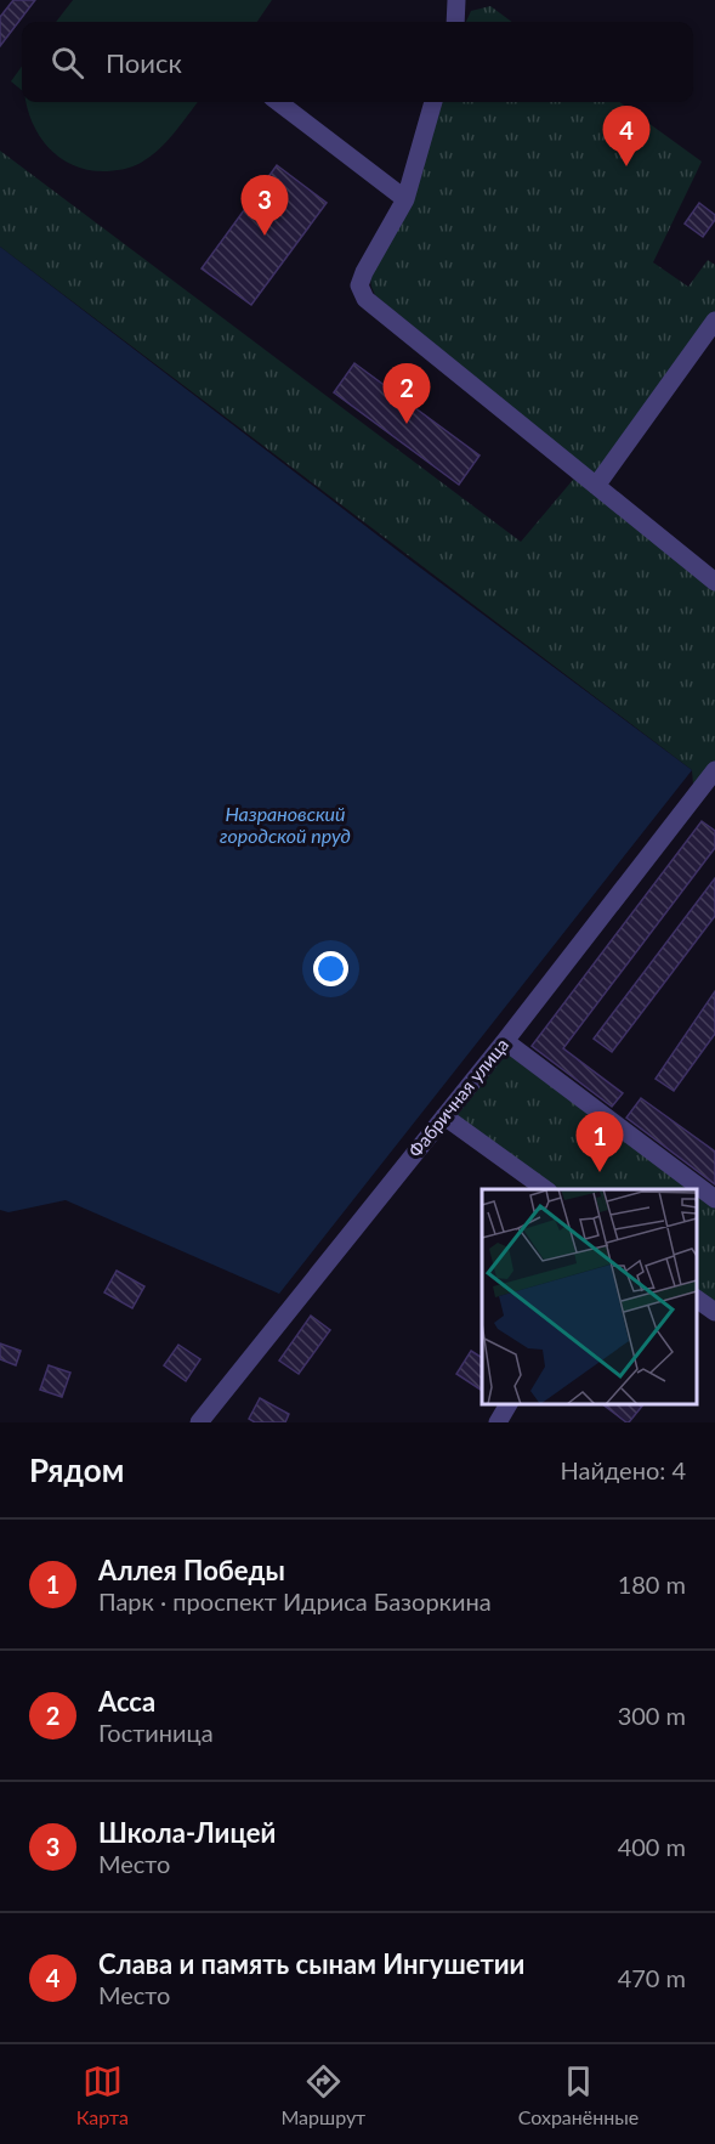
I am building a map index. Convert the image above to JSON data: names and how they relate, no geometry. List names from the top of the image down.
{
  "streets": {
    "street": ["Фабричная улица"]
  },
  "water": ["Назрановский городской пруд"],
  "page": {
    "search": "Поиск",
    "pins": [
      "4",
      "3",
      "2",
      "1"
    ],
    "heading": ["Рядом", "Найдено: 4"],
    "list": [
      {
        "mark": "1",
        "name": "Аллея Победы",
        "note": "Парк · проспект Идриса Базоркина",
        "value": "180 m"
      },
      {
        "mark": "2",
        "name": "Асса",
        "note": "Гостиница",
        "value": "300 m"
      },
      {
        "mark": "3",
        "name": "Школа-Лицей",
        "note": "Место",
        "value": "400 m"
      },
      {
        "mark": "4",
        "name": "Слава и память сынам Ингушетии",
        "note": "Место",
        "value": "470 m"
      }
    ],
    "nav": ["Карта", "Маршрут", "Сохранённые"]
  }
}
